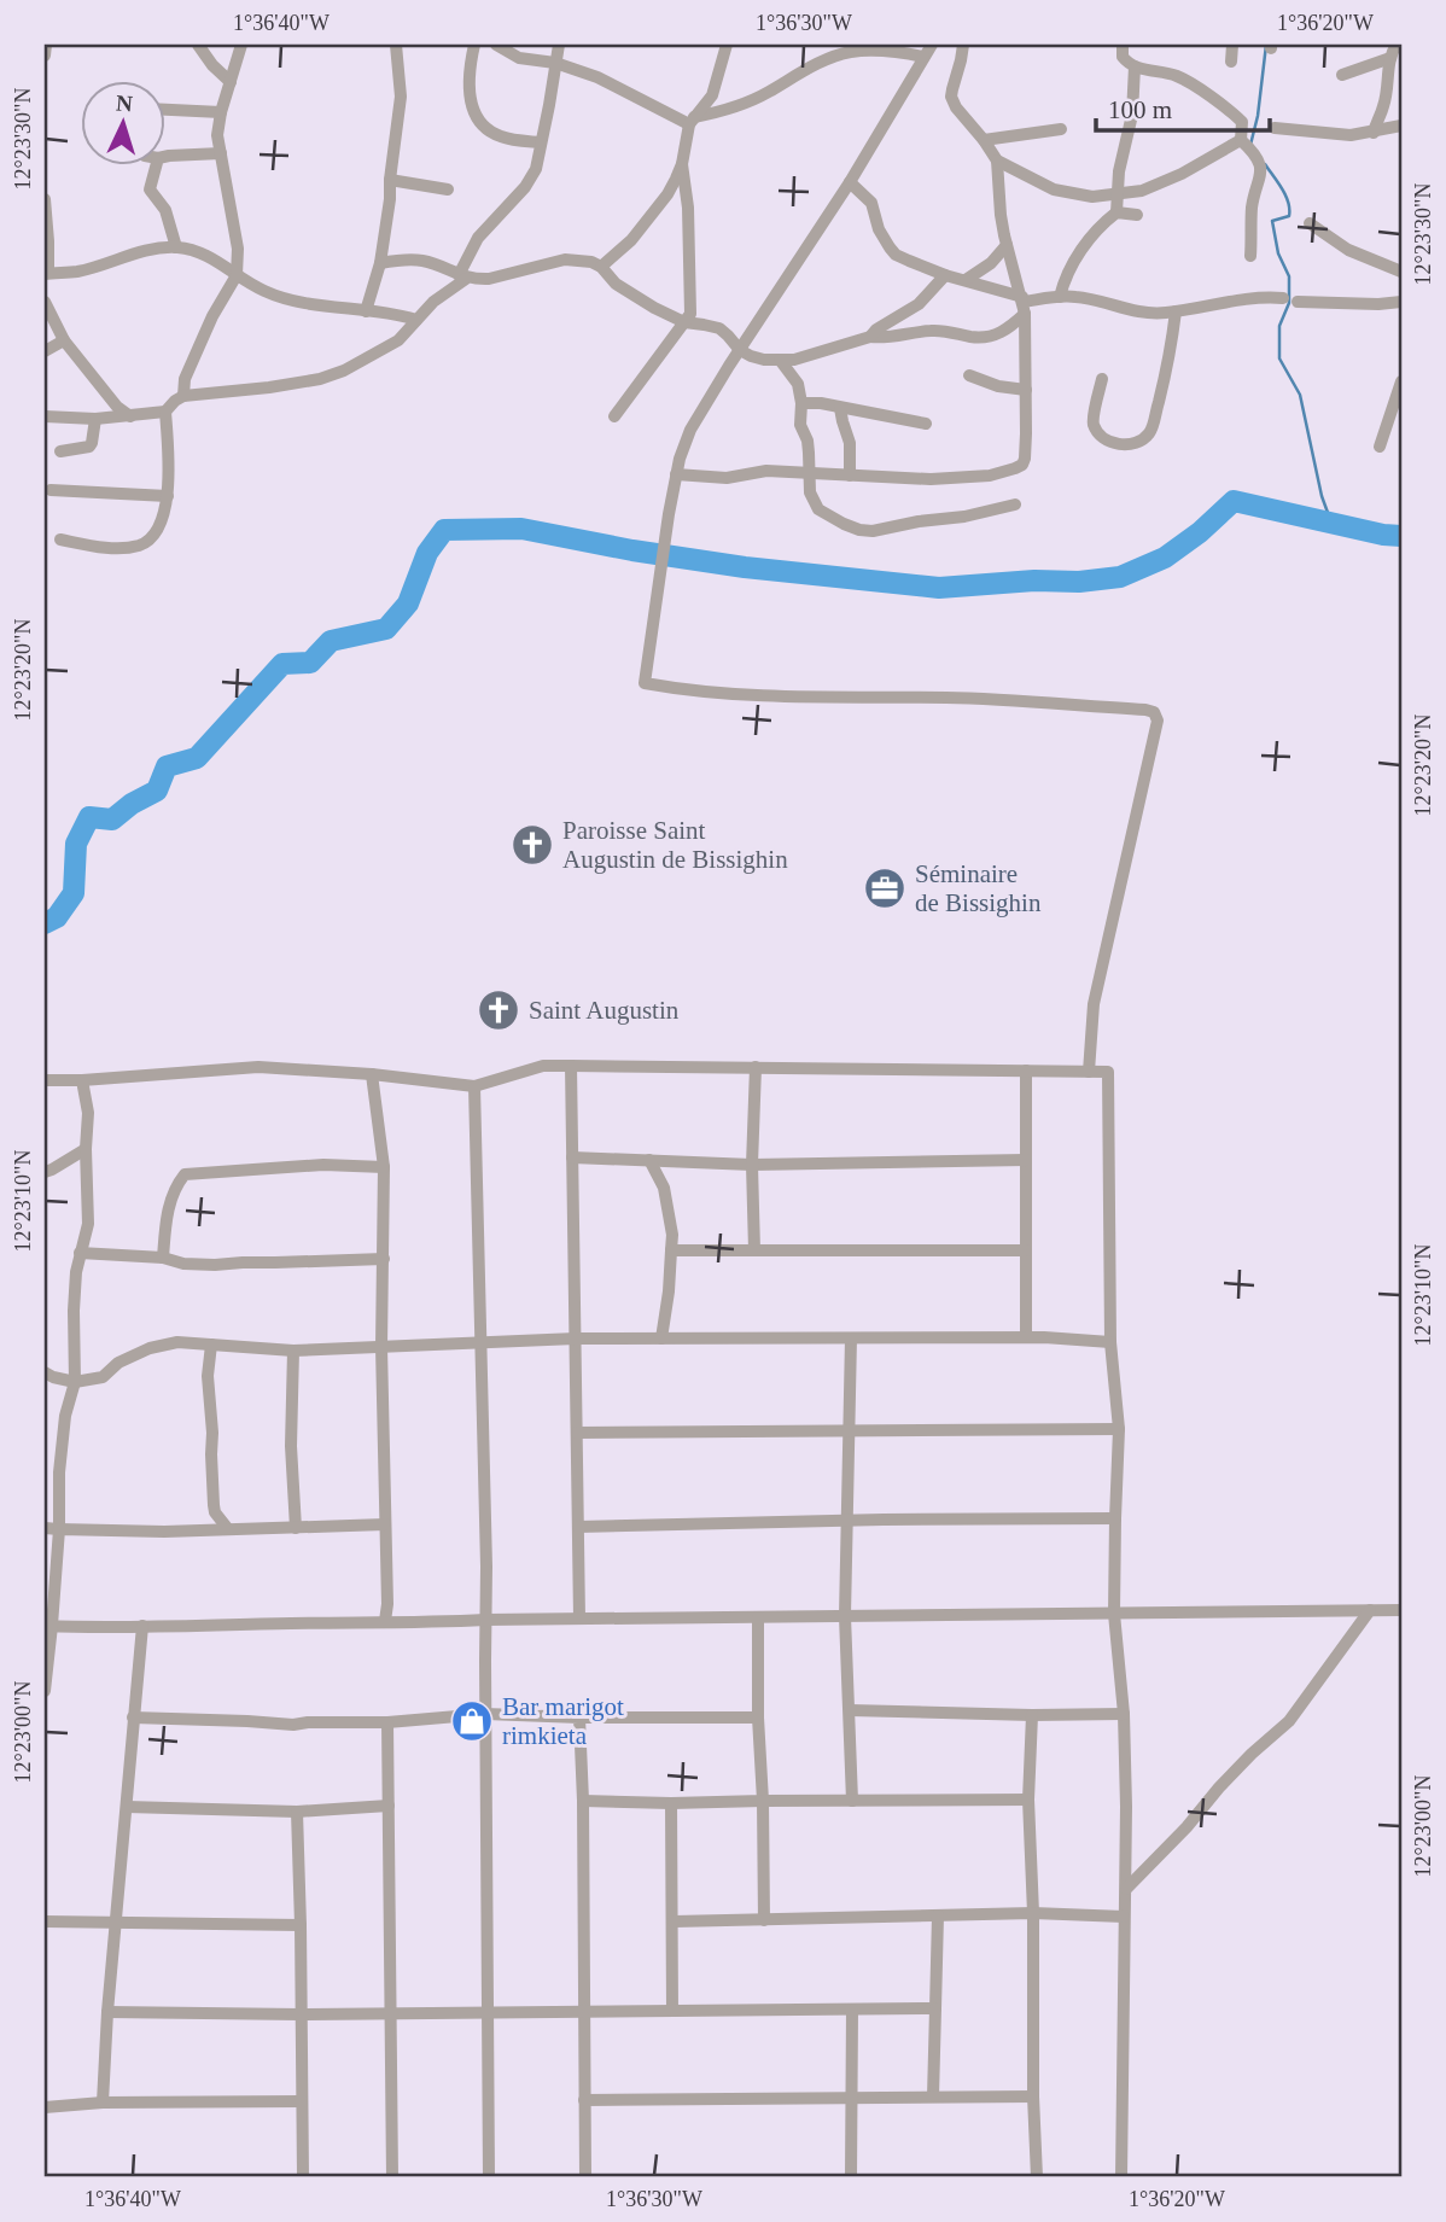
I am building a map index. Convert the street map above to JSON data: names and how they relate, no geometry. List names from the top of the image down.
{
  "places": {
    "church": ["Paroisse Saint Augustin de Bissighin", "Saint Augustin"],
    "office": ["Séminaire de Bissighin"],
    "shop": ["Bar marigot rimkieta"]
  },
  "scale_bar": "100 m",
  "north": "top",
  "coordinates": [
    "1°36'40\"W",
    "1°36'30\"W",
    "1°36'20\"W",
    "12°23'30\"N",
    "12°23'20\"N",
    "12°23'10\"N",
    "12°23'00\"N"
  ]
}
